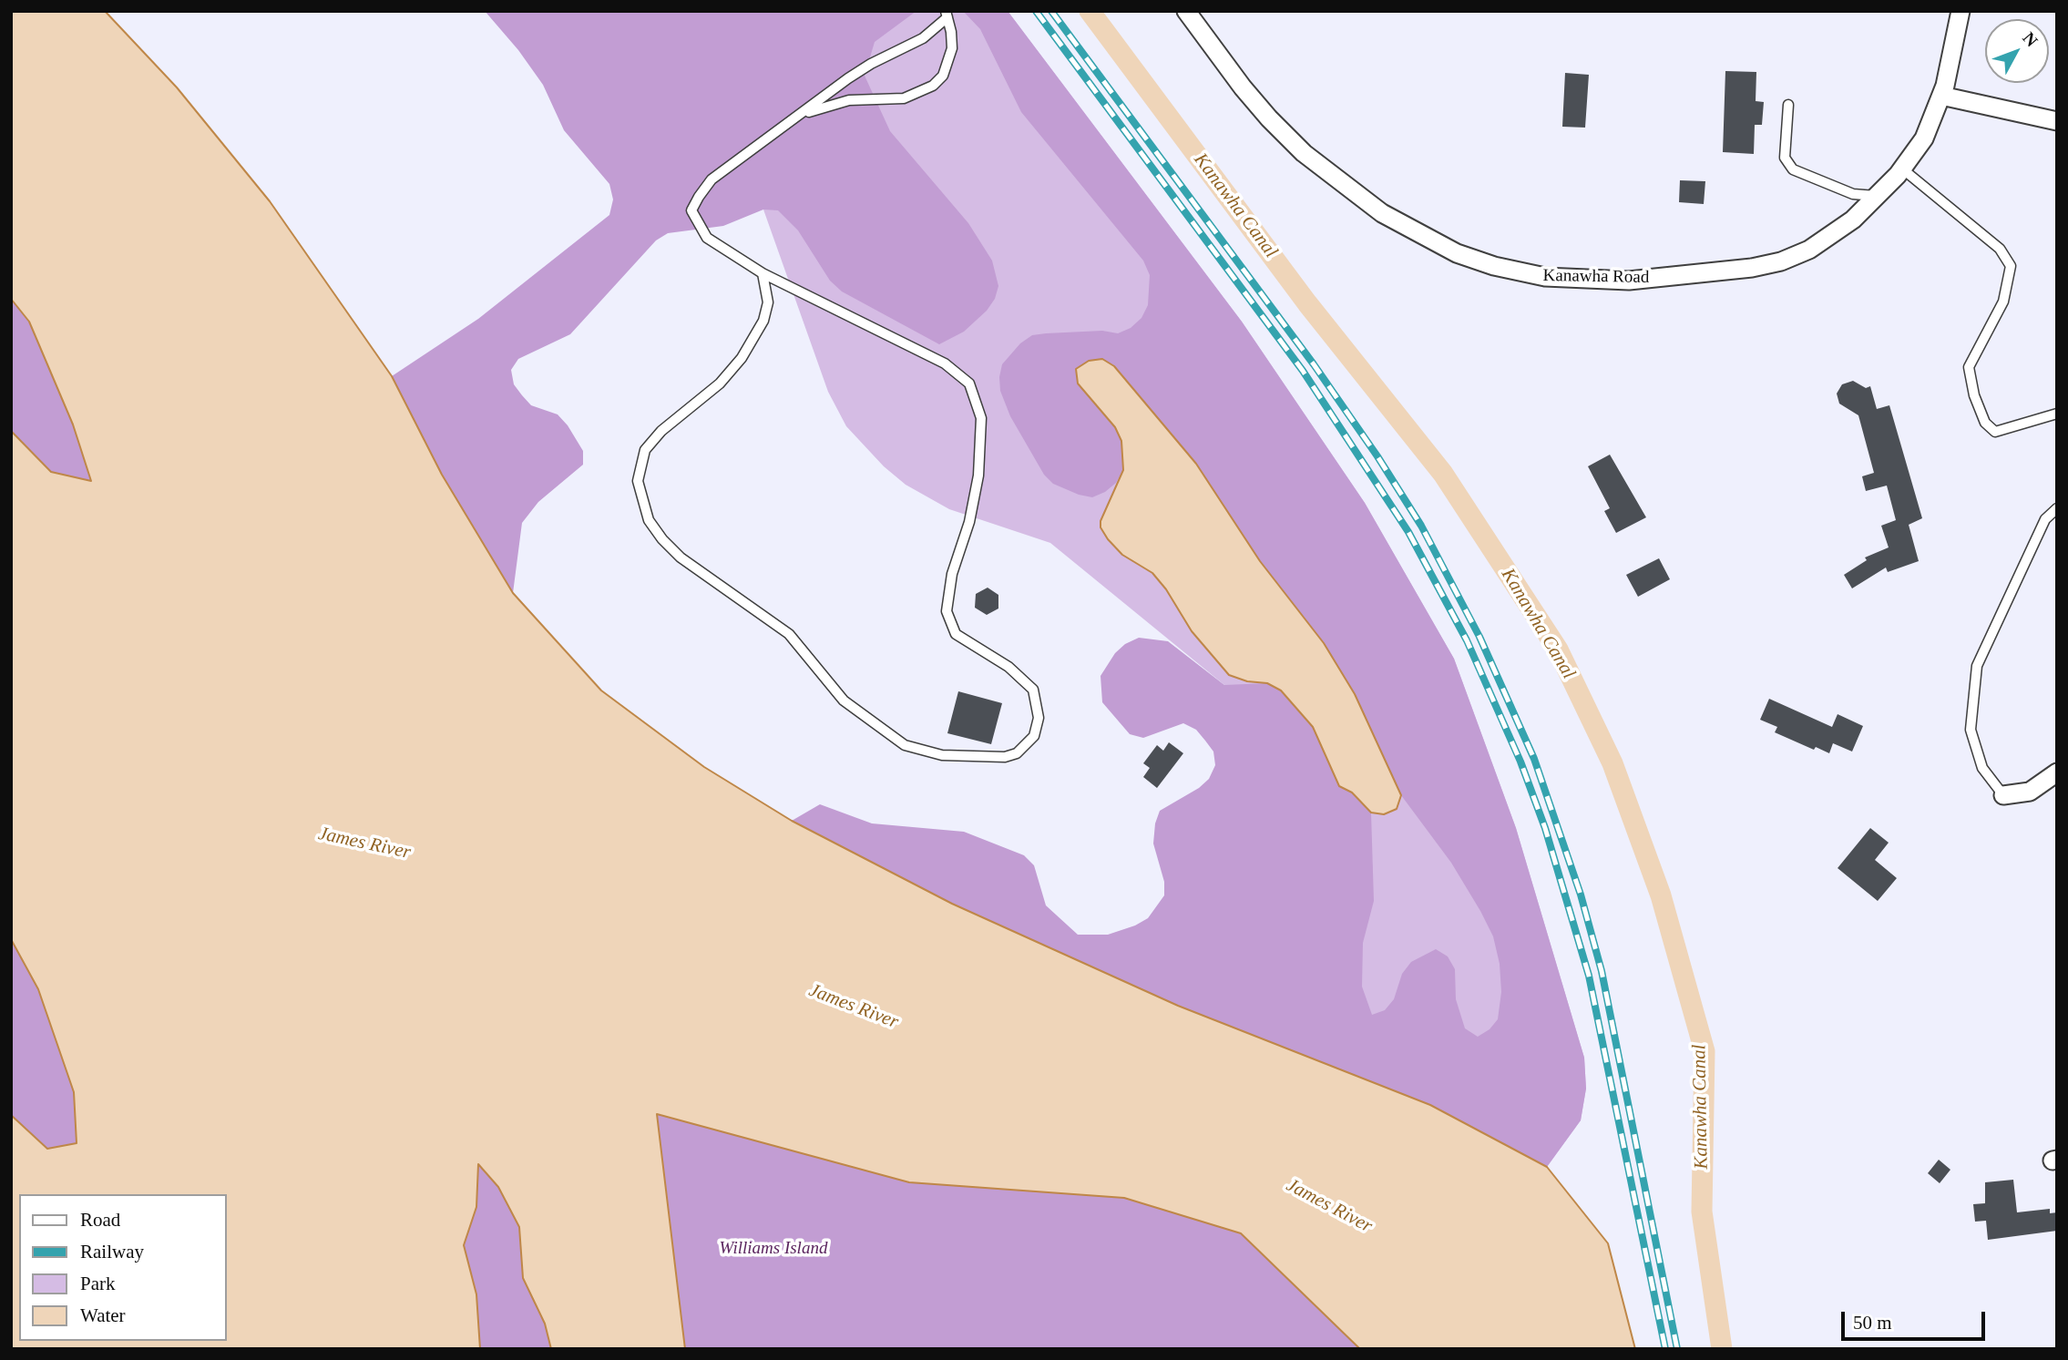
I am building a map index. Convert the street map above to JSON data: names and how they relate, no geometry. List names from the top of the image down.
{
  "streets": {
    "street": ["Kanawha Road"]
  },
  "water": ["Kanawha Canal", "James River"],
  "parks": ["Williams Island"],
  "legend": [
    "Road",
    "Railway",
    "Park",
    "Water"
  ],
  "scale_bar": "50 m",
  "north": "top right"
}
